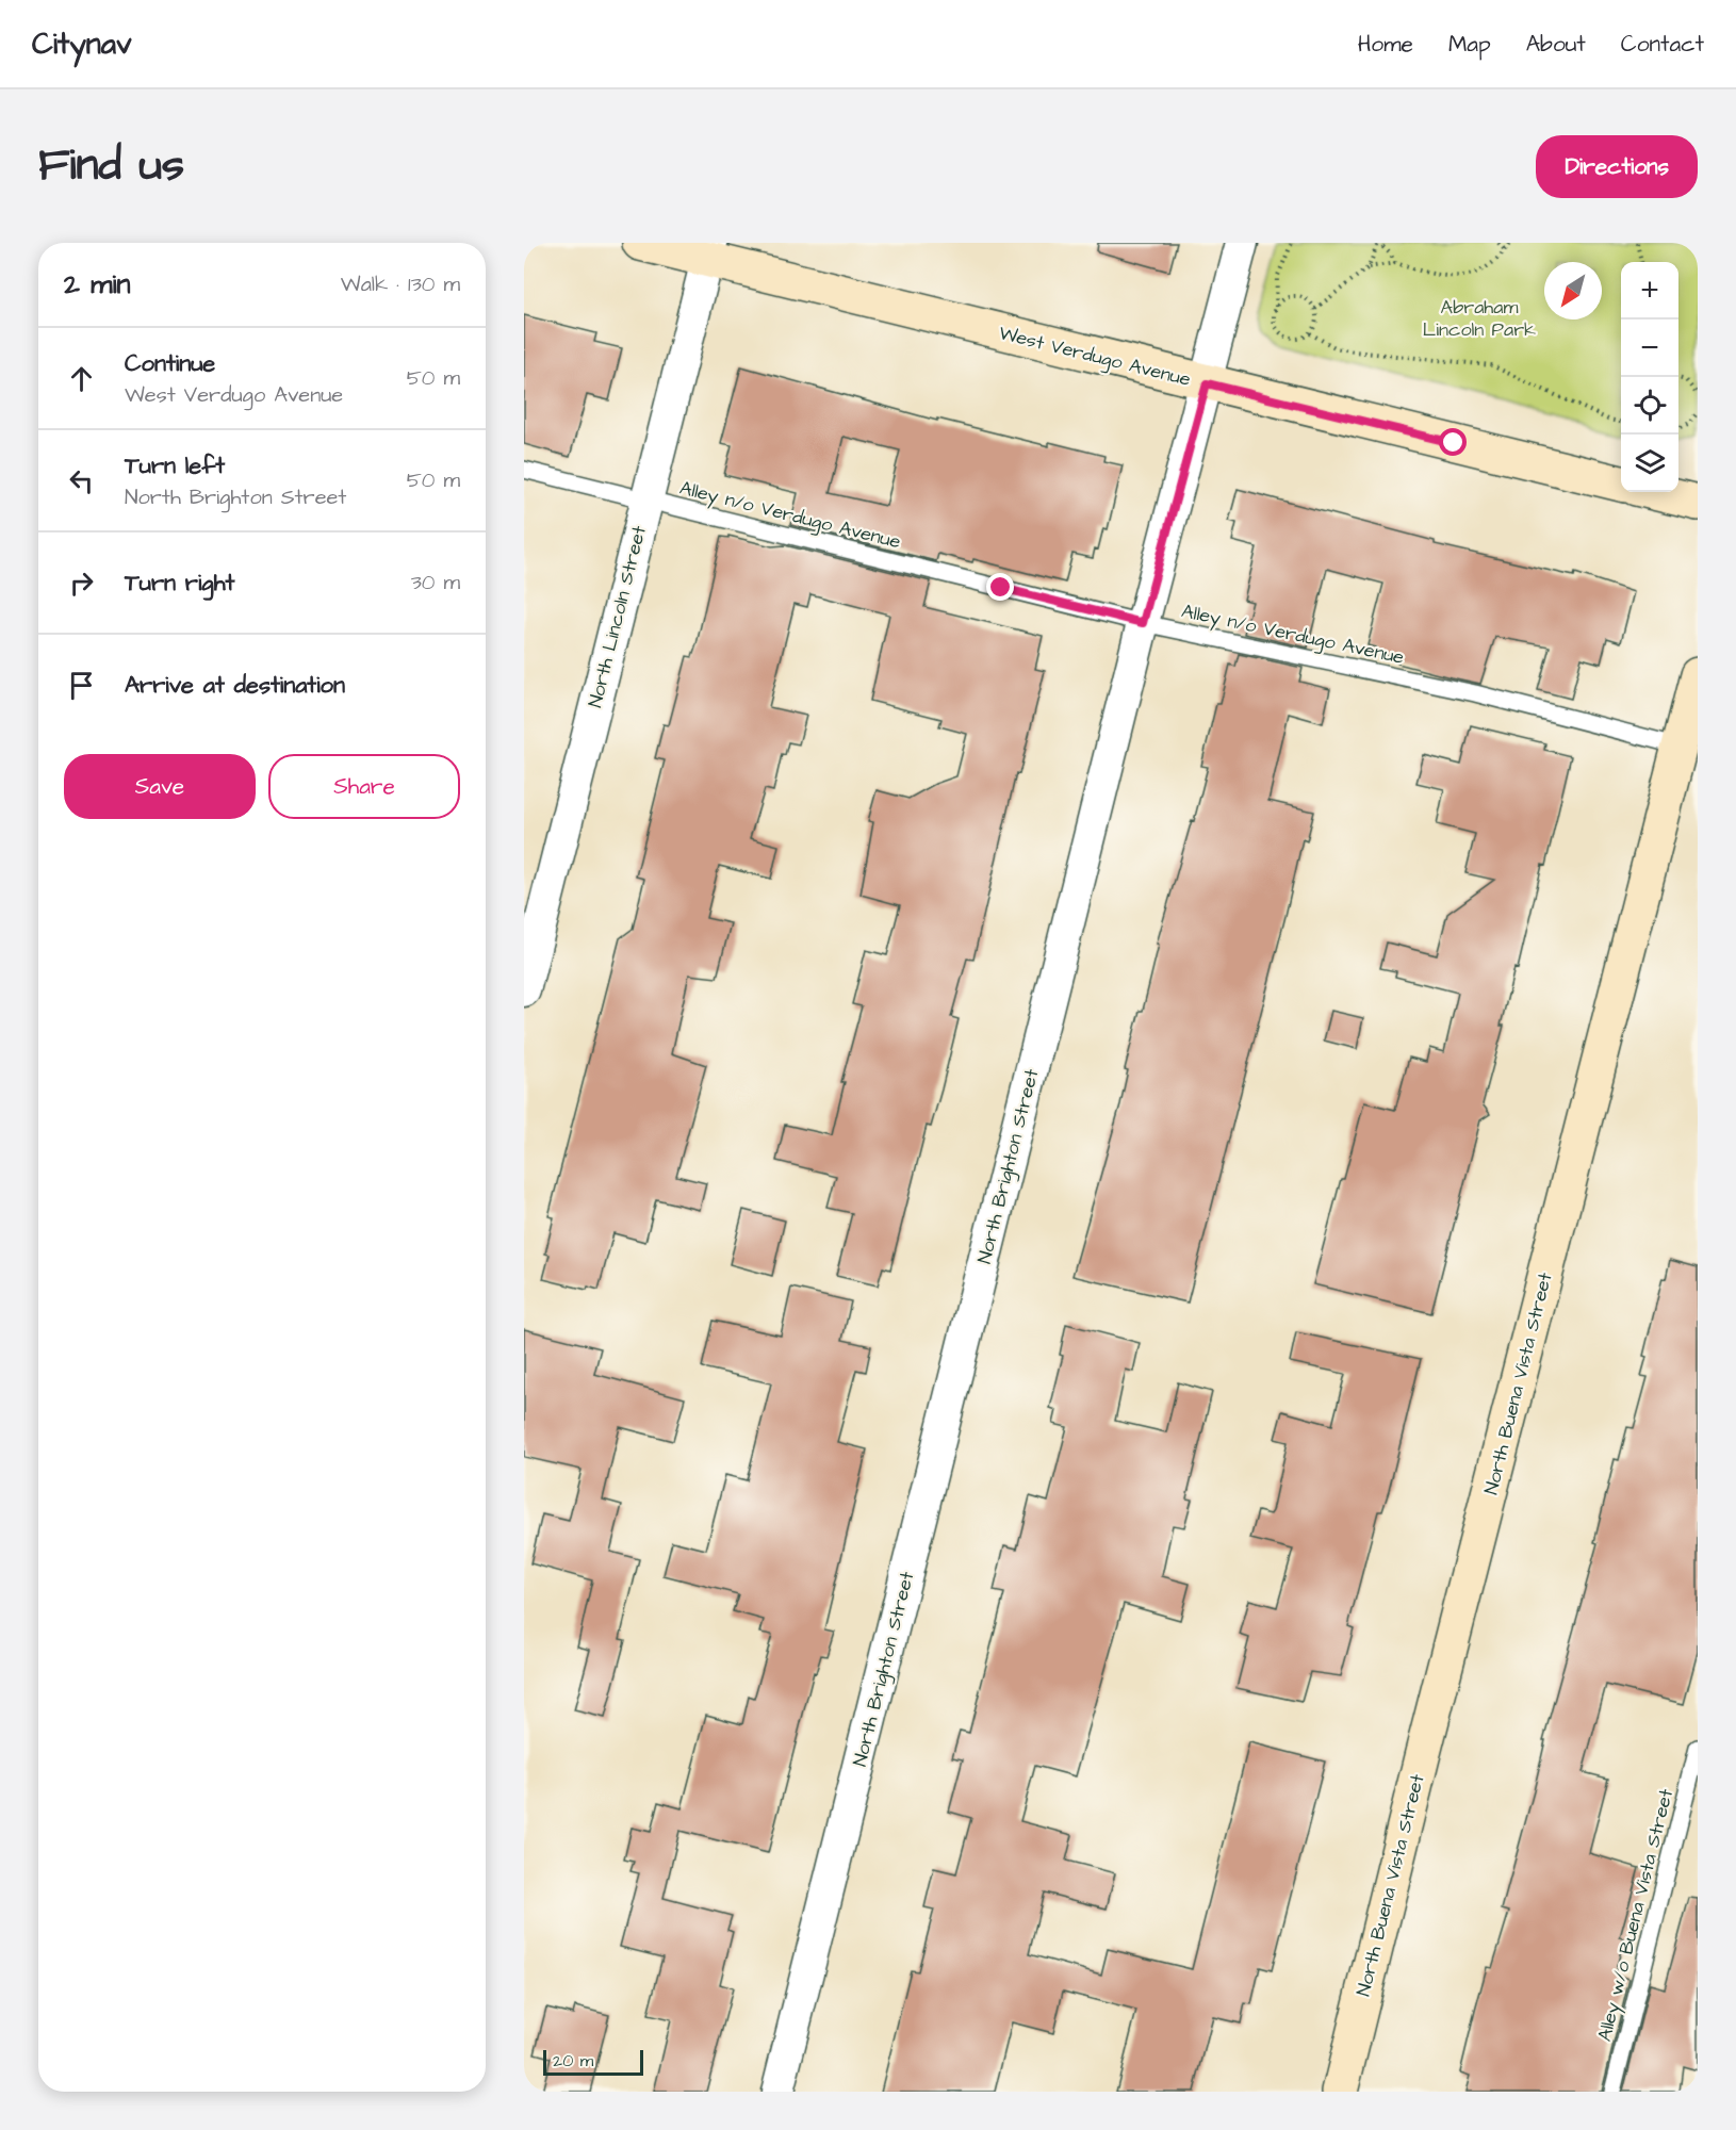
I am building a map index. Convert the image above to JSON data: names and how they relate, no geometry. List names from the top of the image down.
{
  "streets": {
    "main road": ["West Verdugo Avenue", "North Buena Vista Street"],
    "street": ["North Lincoln Street", "North Brighton Street"],
    "lane": ["Alley n/o Verdugo Avenue", "Alley w/o Buena Vista Street"]
  },
  "crossings": [
    ["West Verdugo Avenue", "North Lincoln Street"],
    ["West Verdugo Avenue", "North Brighton Street"],
    ["Alley n/o Verdugo Avenue", "North Lincoln Street"],
    ["Alley n/o Verdugo Avenue", "North Brighton Street"],
    ["Alley n/o Verdugo Avenue", "North Buena Vista Street"]
  ],
  "parks": ["Abraham Lincoln Park"],
  "scale_bar": "20 m",
  "north": "bottom left",
  "page": {
    "header": "Citynav",
    "nav": [
      "Home",
      "Map",
      "About",
      "Contact"
    ],
    "title": "Find us",
    "buttons": [
      "Directions",
      ["Save", "Share"]
    ],
    "heading": ["2 min", "Walk · 130 m"],
    "map_buttons": ["+", "−"],
    "list": [
      ["Continue", "West Verdugo Avenue", "50 m"],
      ["Turn left", "North Brighton Street", "50 m"],
      ["Turn right", "30 m"],
      "Arrive at destination"
    ],
    "scale": "20 m"
  }
}
